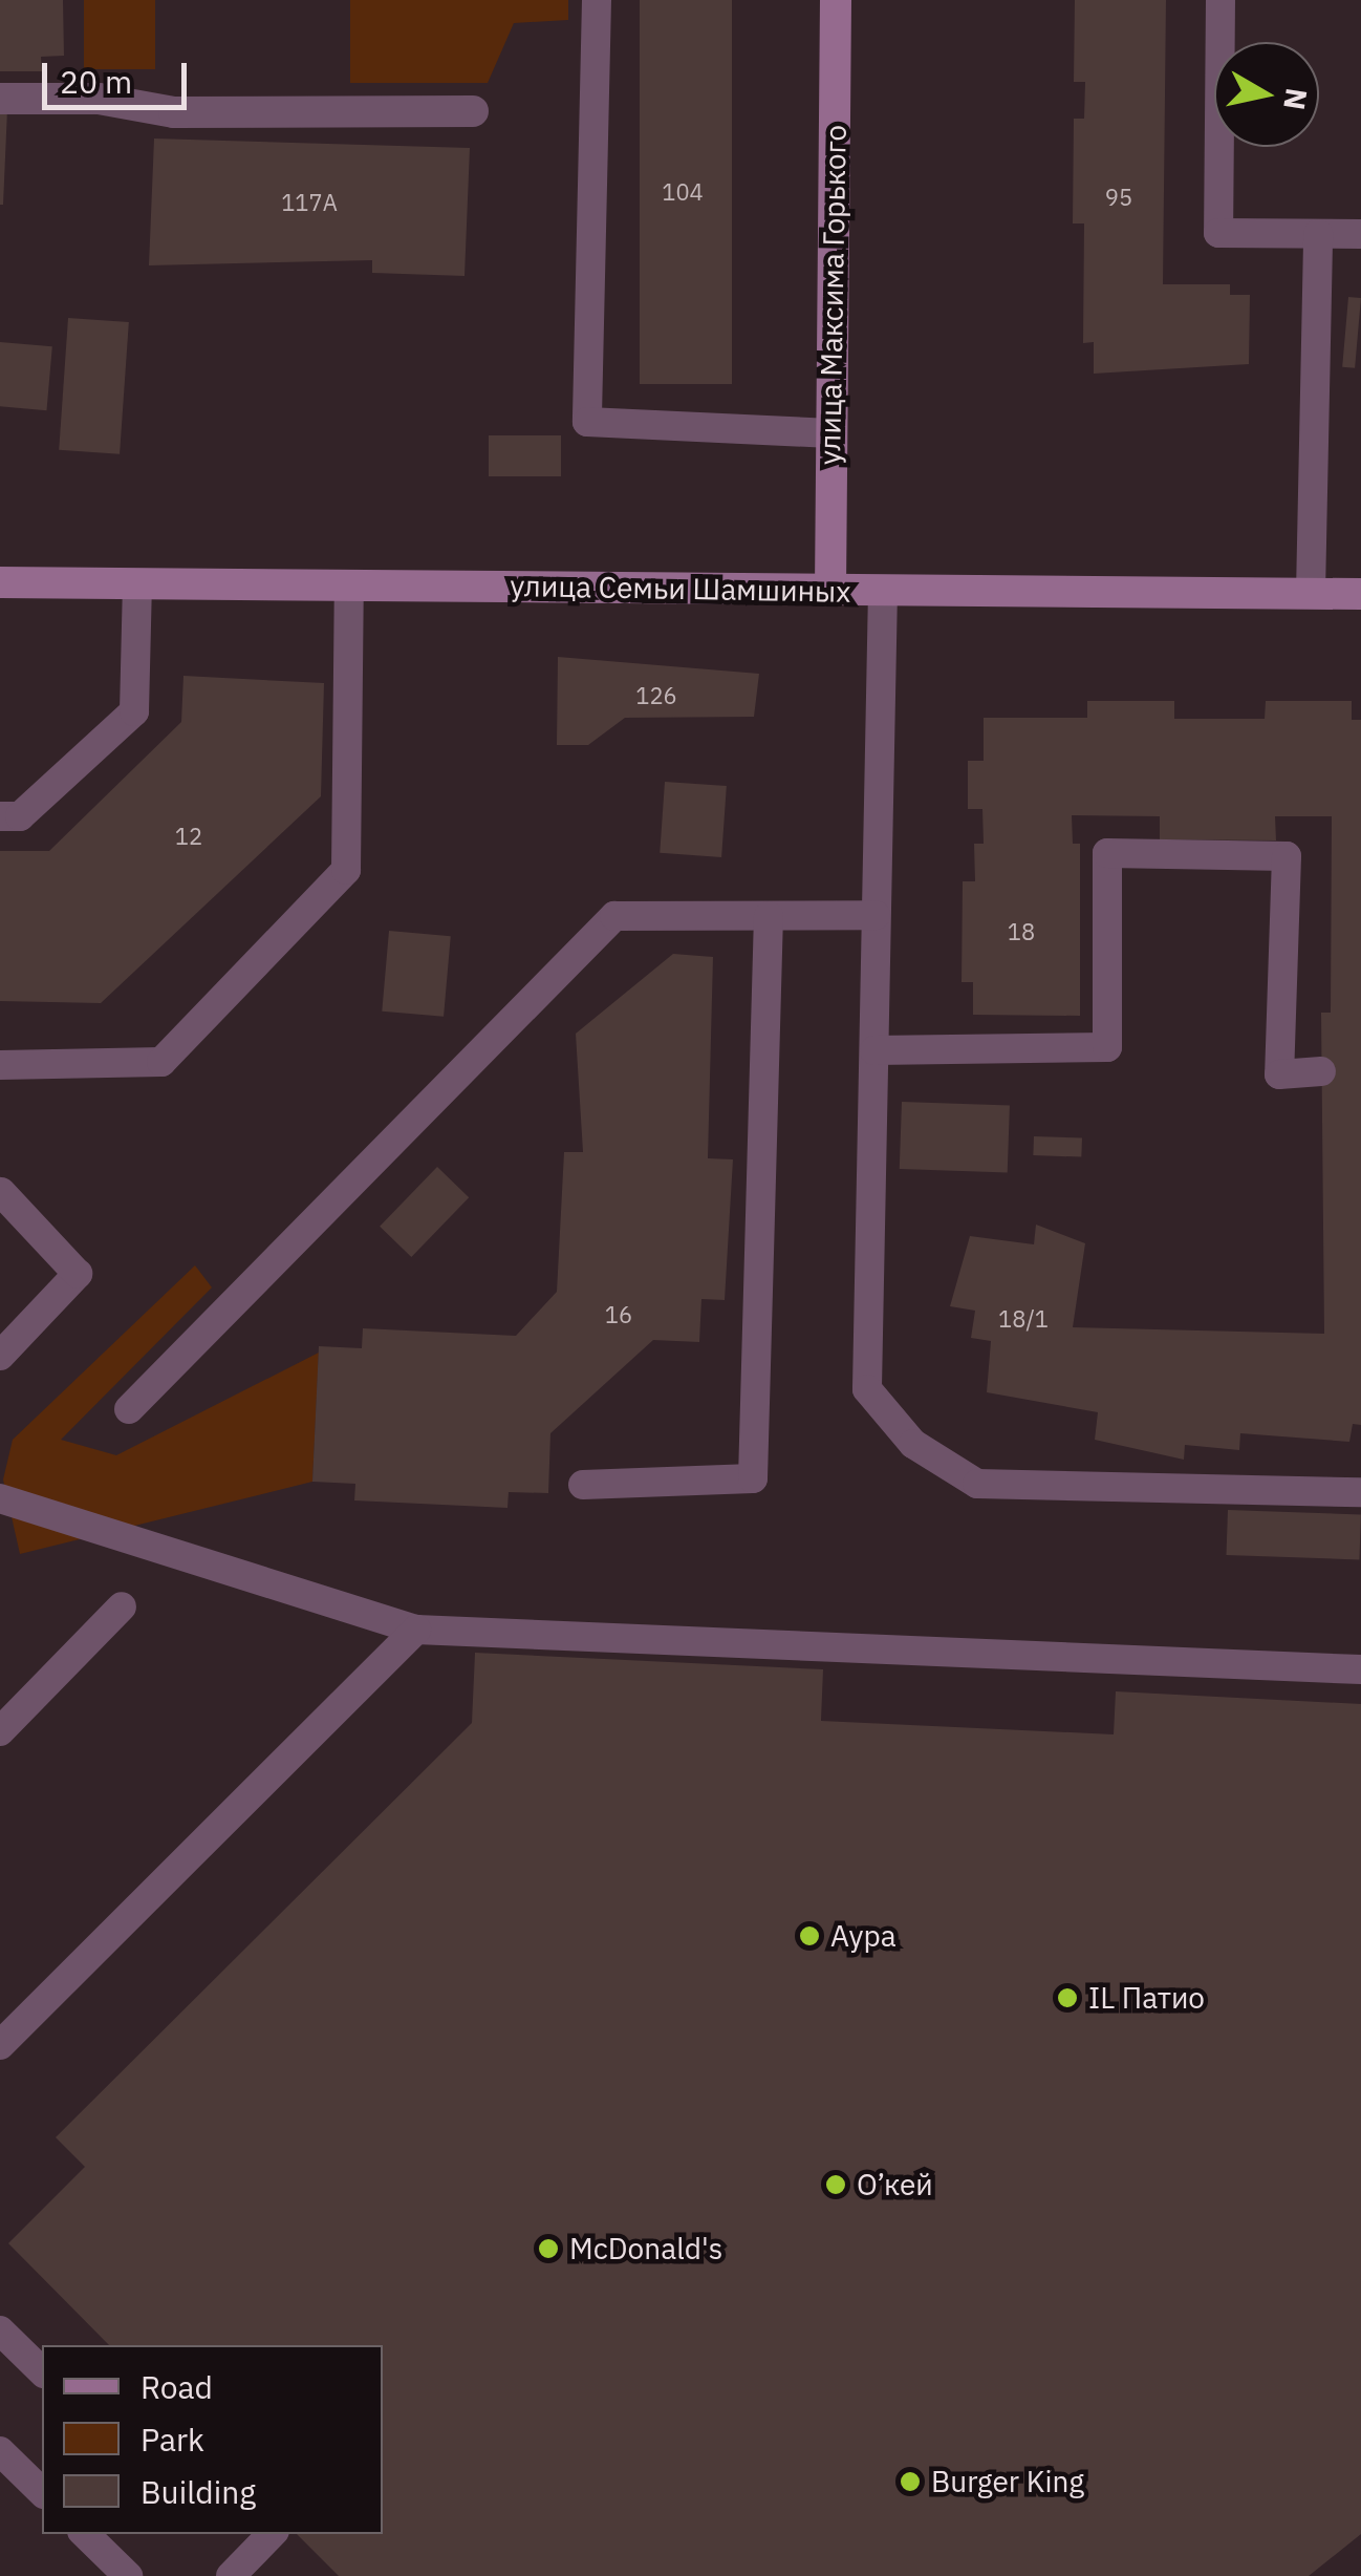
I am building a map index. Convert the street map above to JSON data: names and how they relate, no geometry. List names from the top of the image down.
{
  "streets": {
    "street": ["улица Максима Горького", "улица Семьи Шамшиных"]
  },
  "crossings": [
    ["улица Максима Горького", "улица Семьи Шамшиных"]
  ],
  "places": [
    "Аура",
    "IL Патио",
    "О’кей",
    "McDonald's",
    "Burger King"
  ],
  "house_numbers": [
    "104",
    "95",
    "117А",
    "126",
    "12",
    "18",
    "16",
    "18/1"
  ],
  "legend": ["Road", "Park", "Building"],
  "scale_bar": "20 m",
  "north": "right"
}
